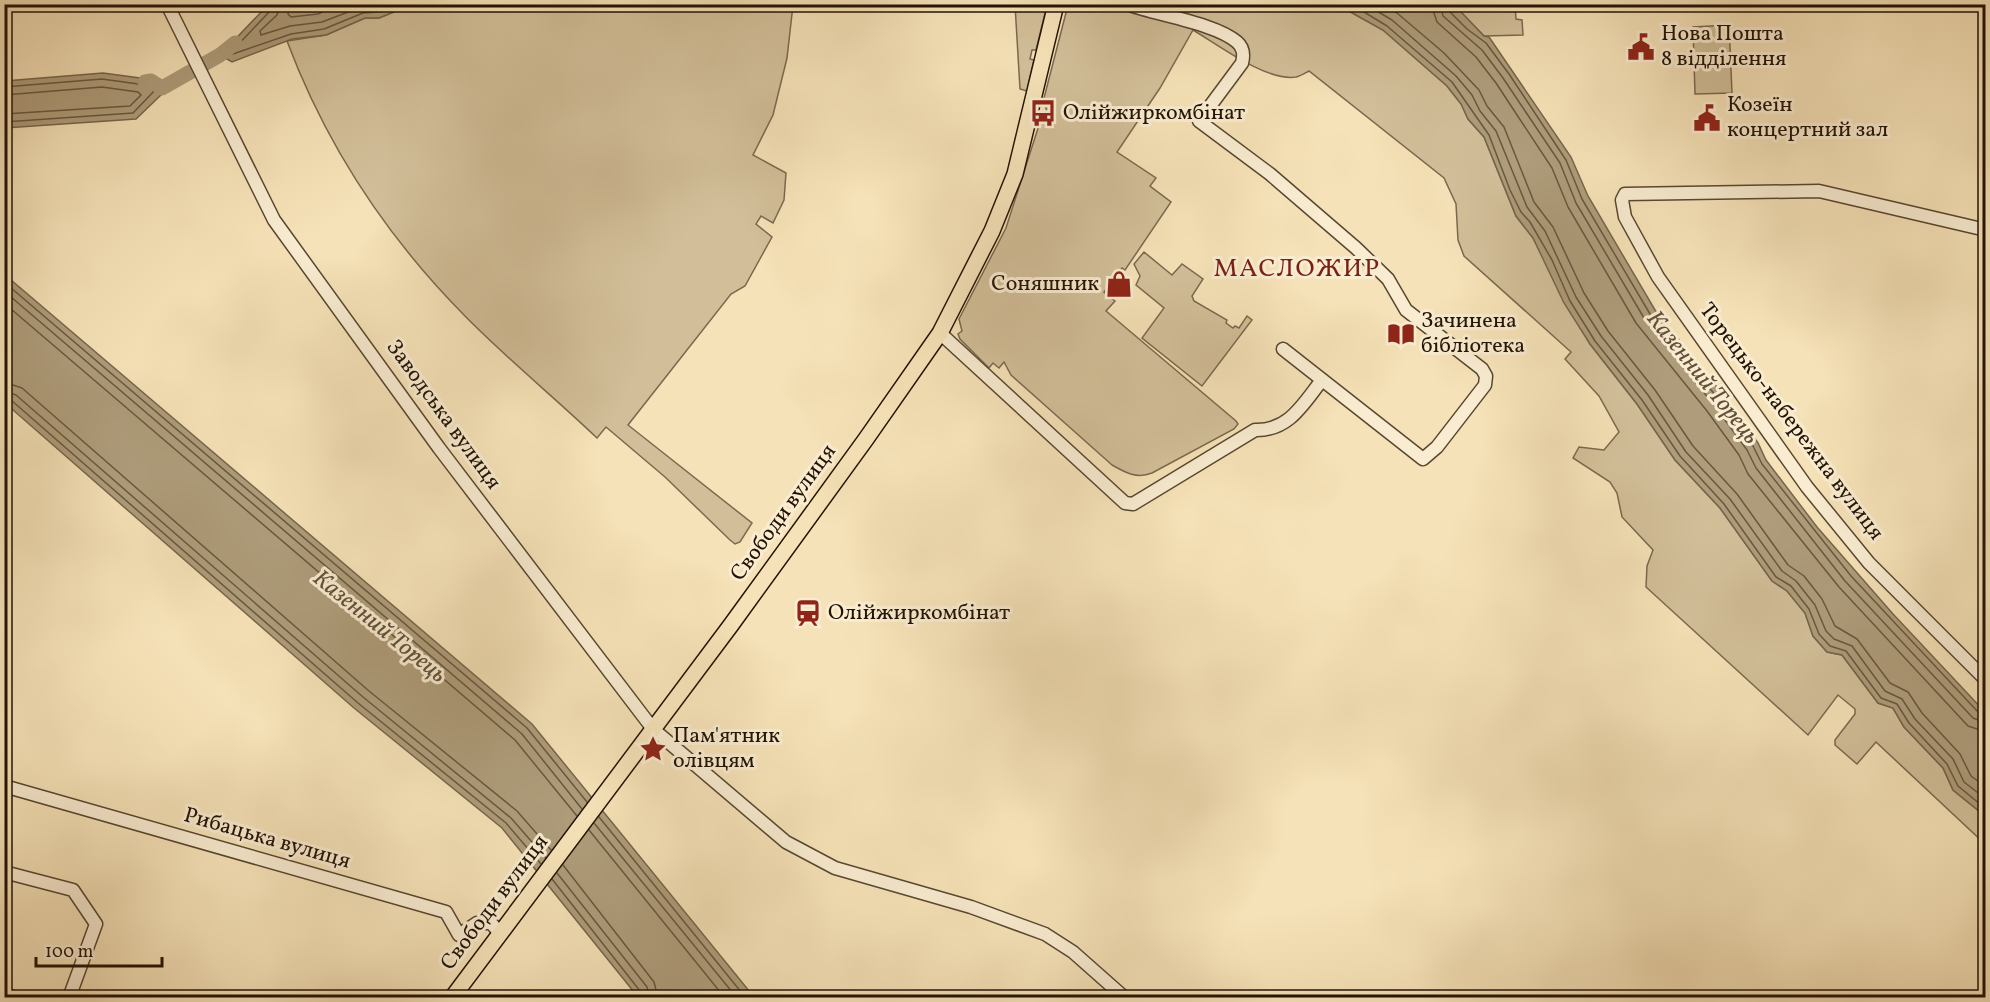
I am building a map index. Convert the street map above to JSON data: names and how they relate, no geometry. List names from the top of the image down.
{
  "streets": {
    "main road": ["Свободи вулиця"],
    "street": ["Заводська вулиця", "Торецько-набережна вулиця", "Рибацька вулиця"]
  },
  "crossings": [
    ["Заводська вулиця", "Свободи вулиця"],
    ["Свободи вулиця", "Рибацька вулиця"]
  ],
  "districts": ["МАСЛОЖИР"],
  "water": ["Казенний Торець"],
  "places": {
    "public building": ["Нова Пошта 8 відділення", "Козеїн концертний зал"],
    "bus stop": ["Олійжиркомбінат"],
    "shop": ["Соняшник"],
    "library": ["Зачинена бібліотека"],
    "station": ["Олійжиркомбiнат"],
    "place": ["Пам'ятник олівцям"]
  },
  "scale_bar": "100 m"
}
